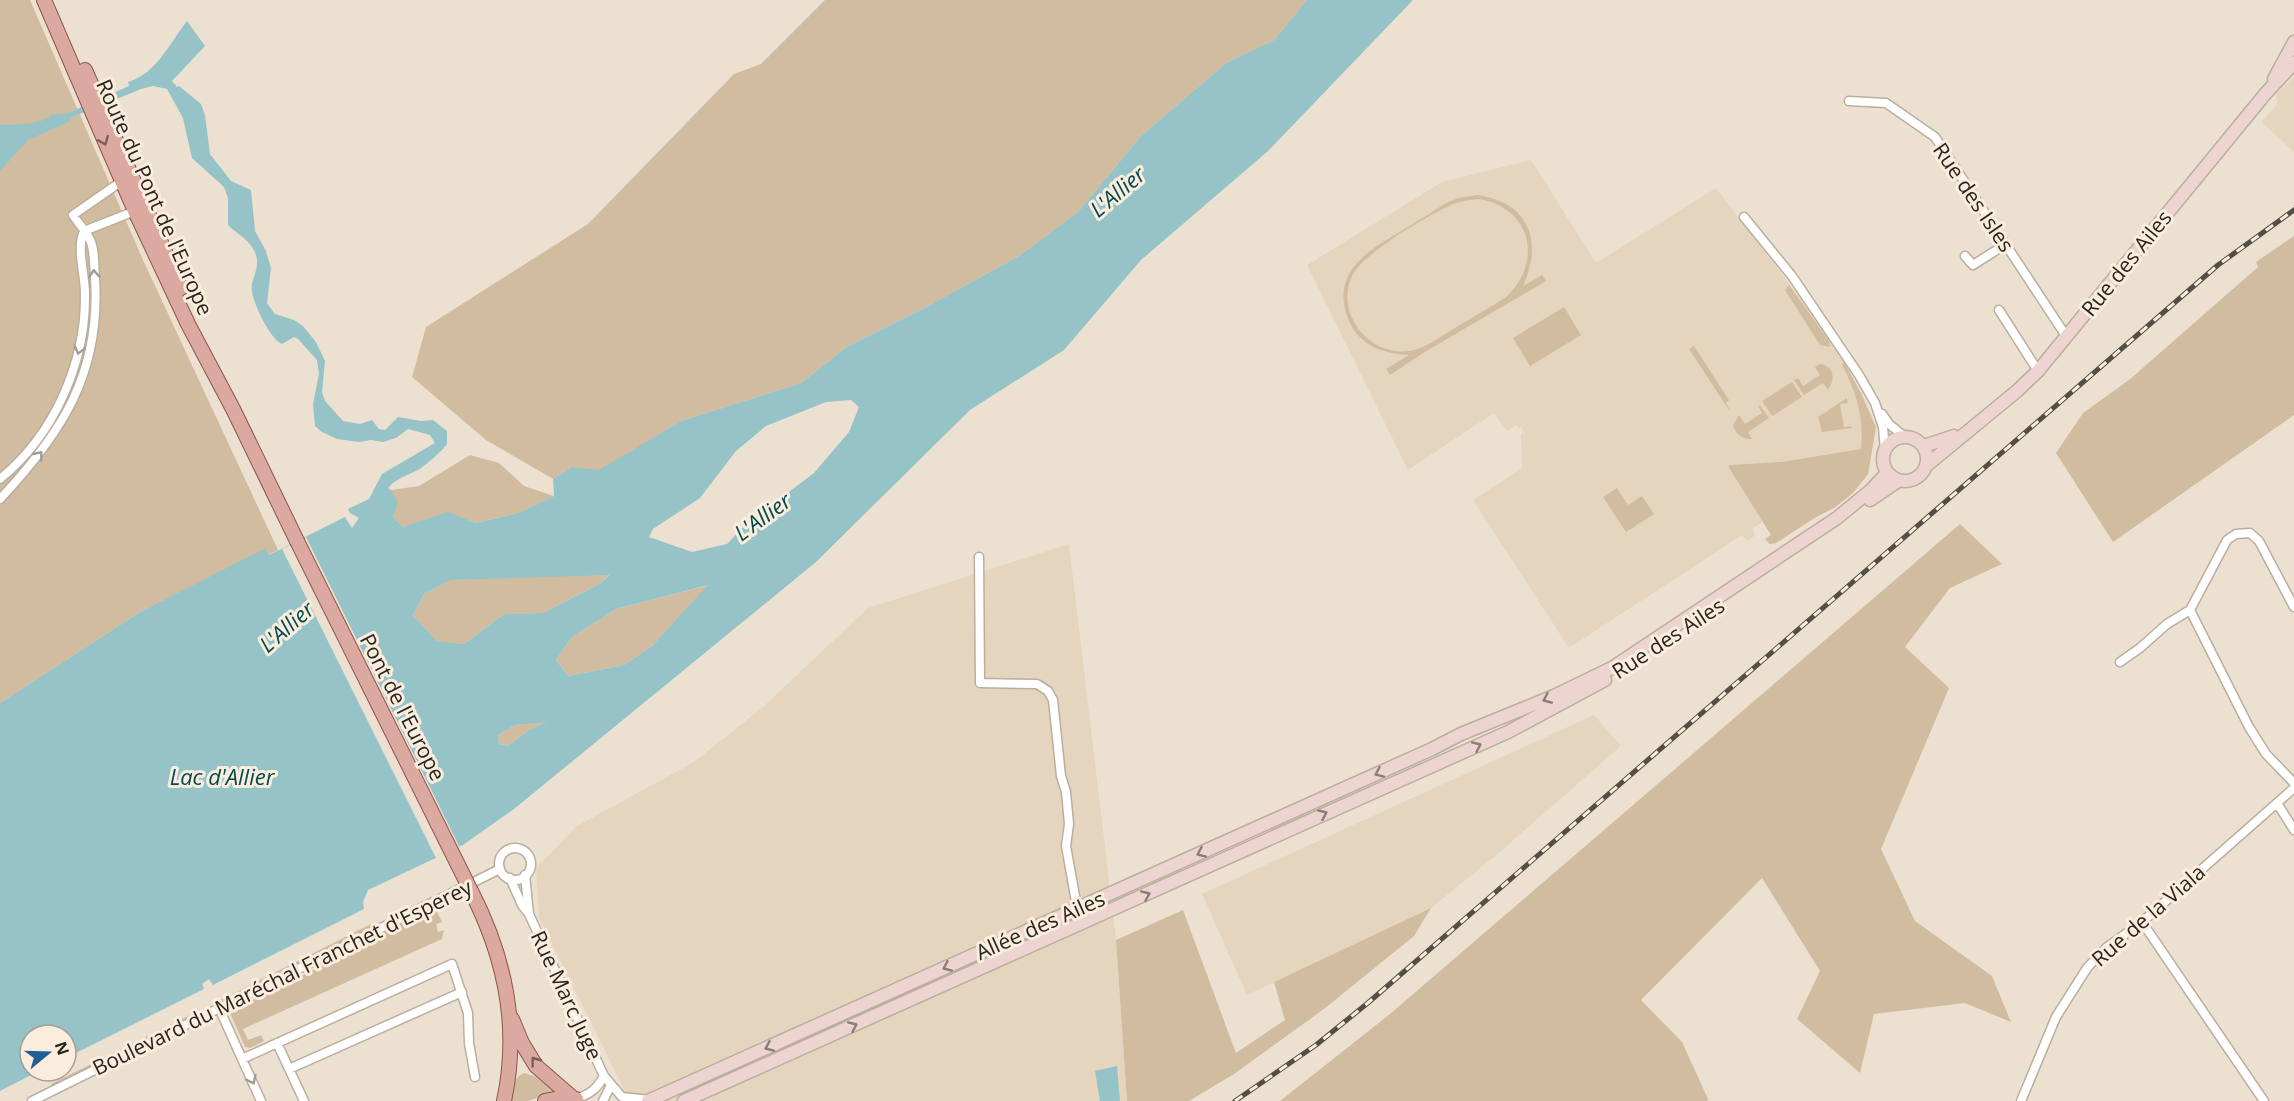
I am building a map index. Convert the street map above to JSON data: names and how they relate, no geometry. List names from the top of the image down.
{
  "streets": {
    "main road": [
      "Route du Pont de l'Europe",
      "Rue des Ailes",
      "Pont de l'Europe",
      "Allée des Ailes"
    ],
    "street": [
      "Rue des Isles",
      "Rue de la Viala",
      "Boulevard du Maréchal Franchet d'Esperey",
      "Rue Marc Juge"
    ]
  },
  "crossings": [
    ["Route du Pont de l'Europe", "Pont de l'Europe"],
    ["Rue des Isles", "Rue des Ailes"],
    ["Rue des Ailes", "Allée des Ailes"],
    ["Boulevard du Maréchal Franchet d'Esperey", "Rue Marc Juge"]
  ],
  "water": ["L'Allier", "Lac d'Allier"],
  "north": "right"
}
